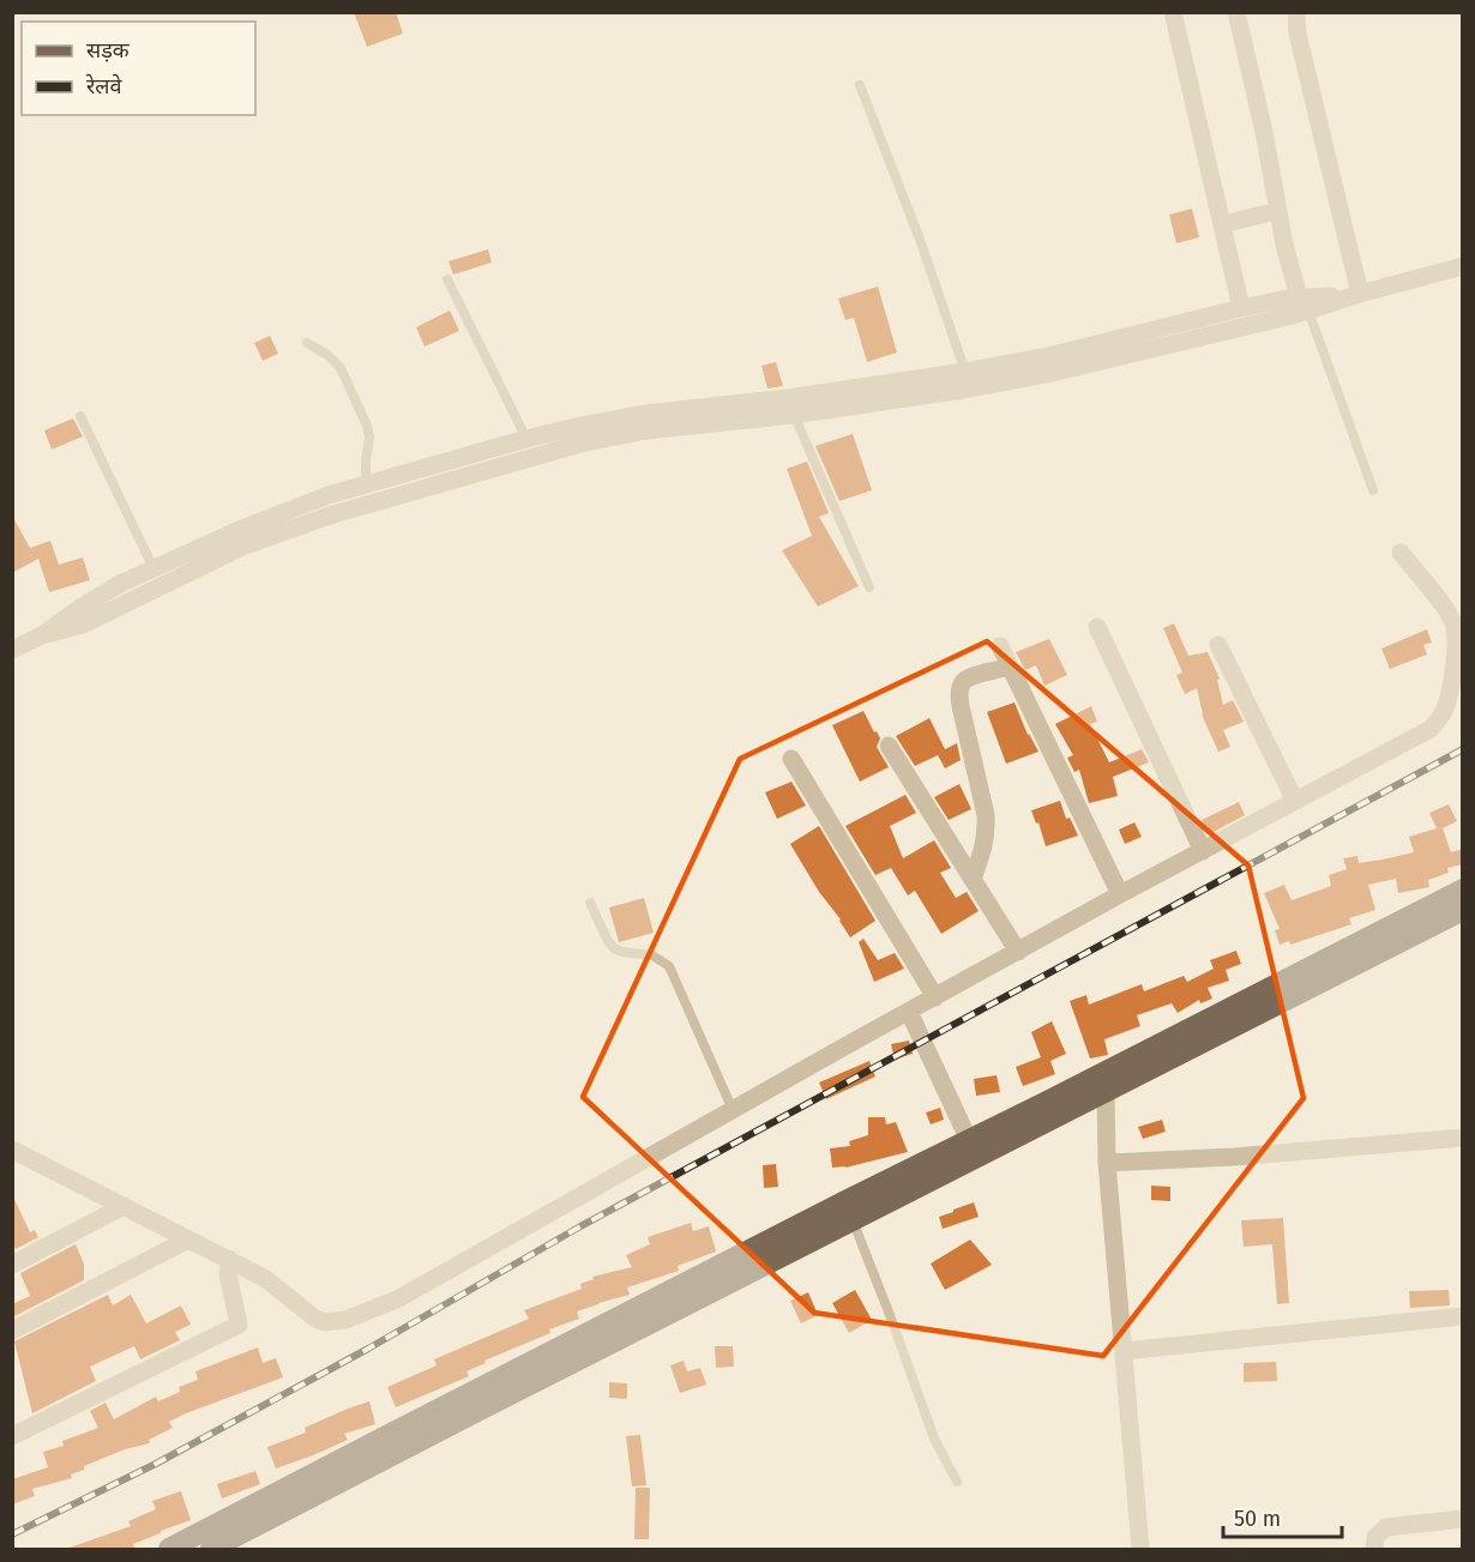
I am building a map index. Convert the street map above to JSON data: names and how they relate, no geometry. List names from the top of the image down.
{
  "legend": ["सड़क", "रेलवे"],
  "scale_bar": "50 m"
}
